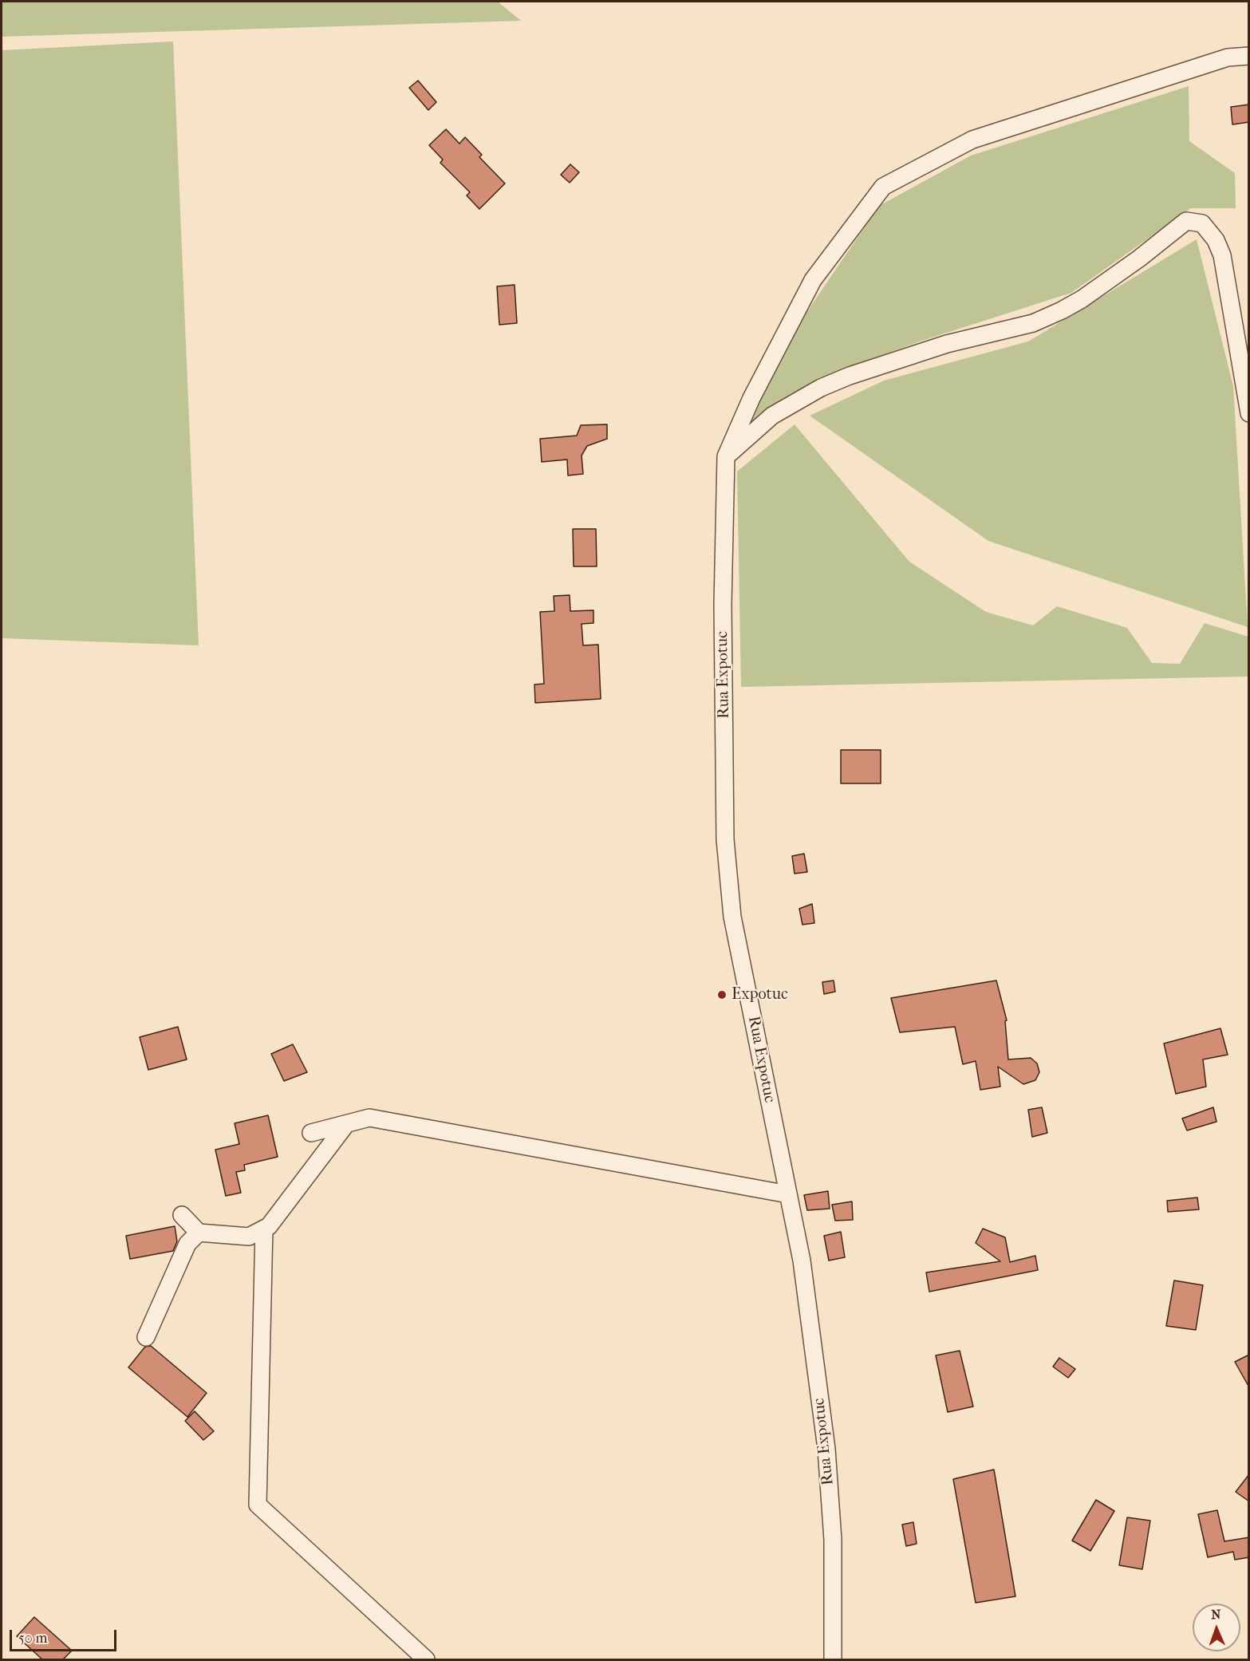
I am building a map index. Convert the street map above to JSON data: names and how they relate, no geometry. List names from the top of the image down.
{
  "streets": {
    "street": ["Rua Expotuc"]
  },
  "places": ["Expotuc"],
  "scale_bar": "50 m",
  "north": "top"
}
